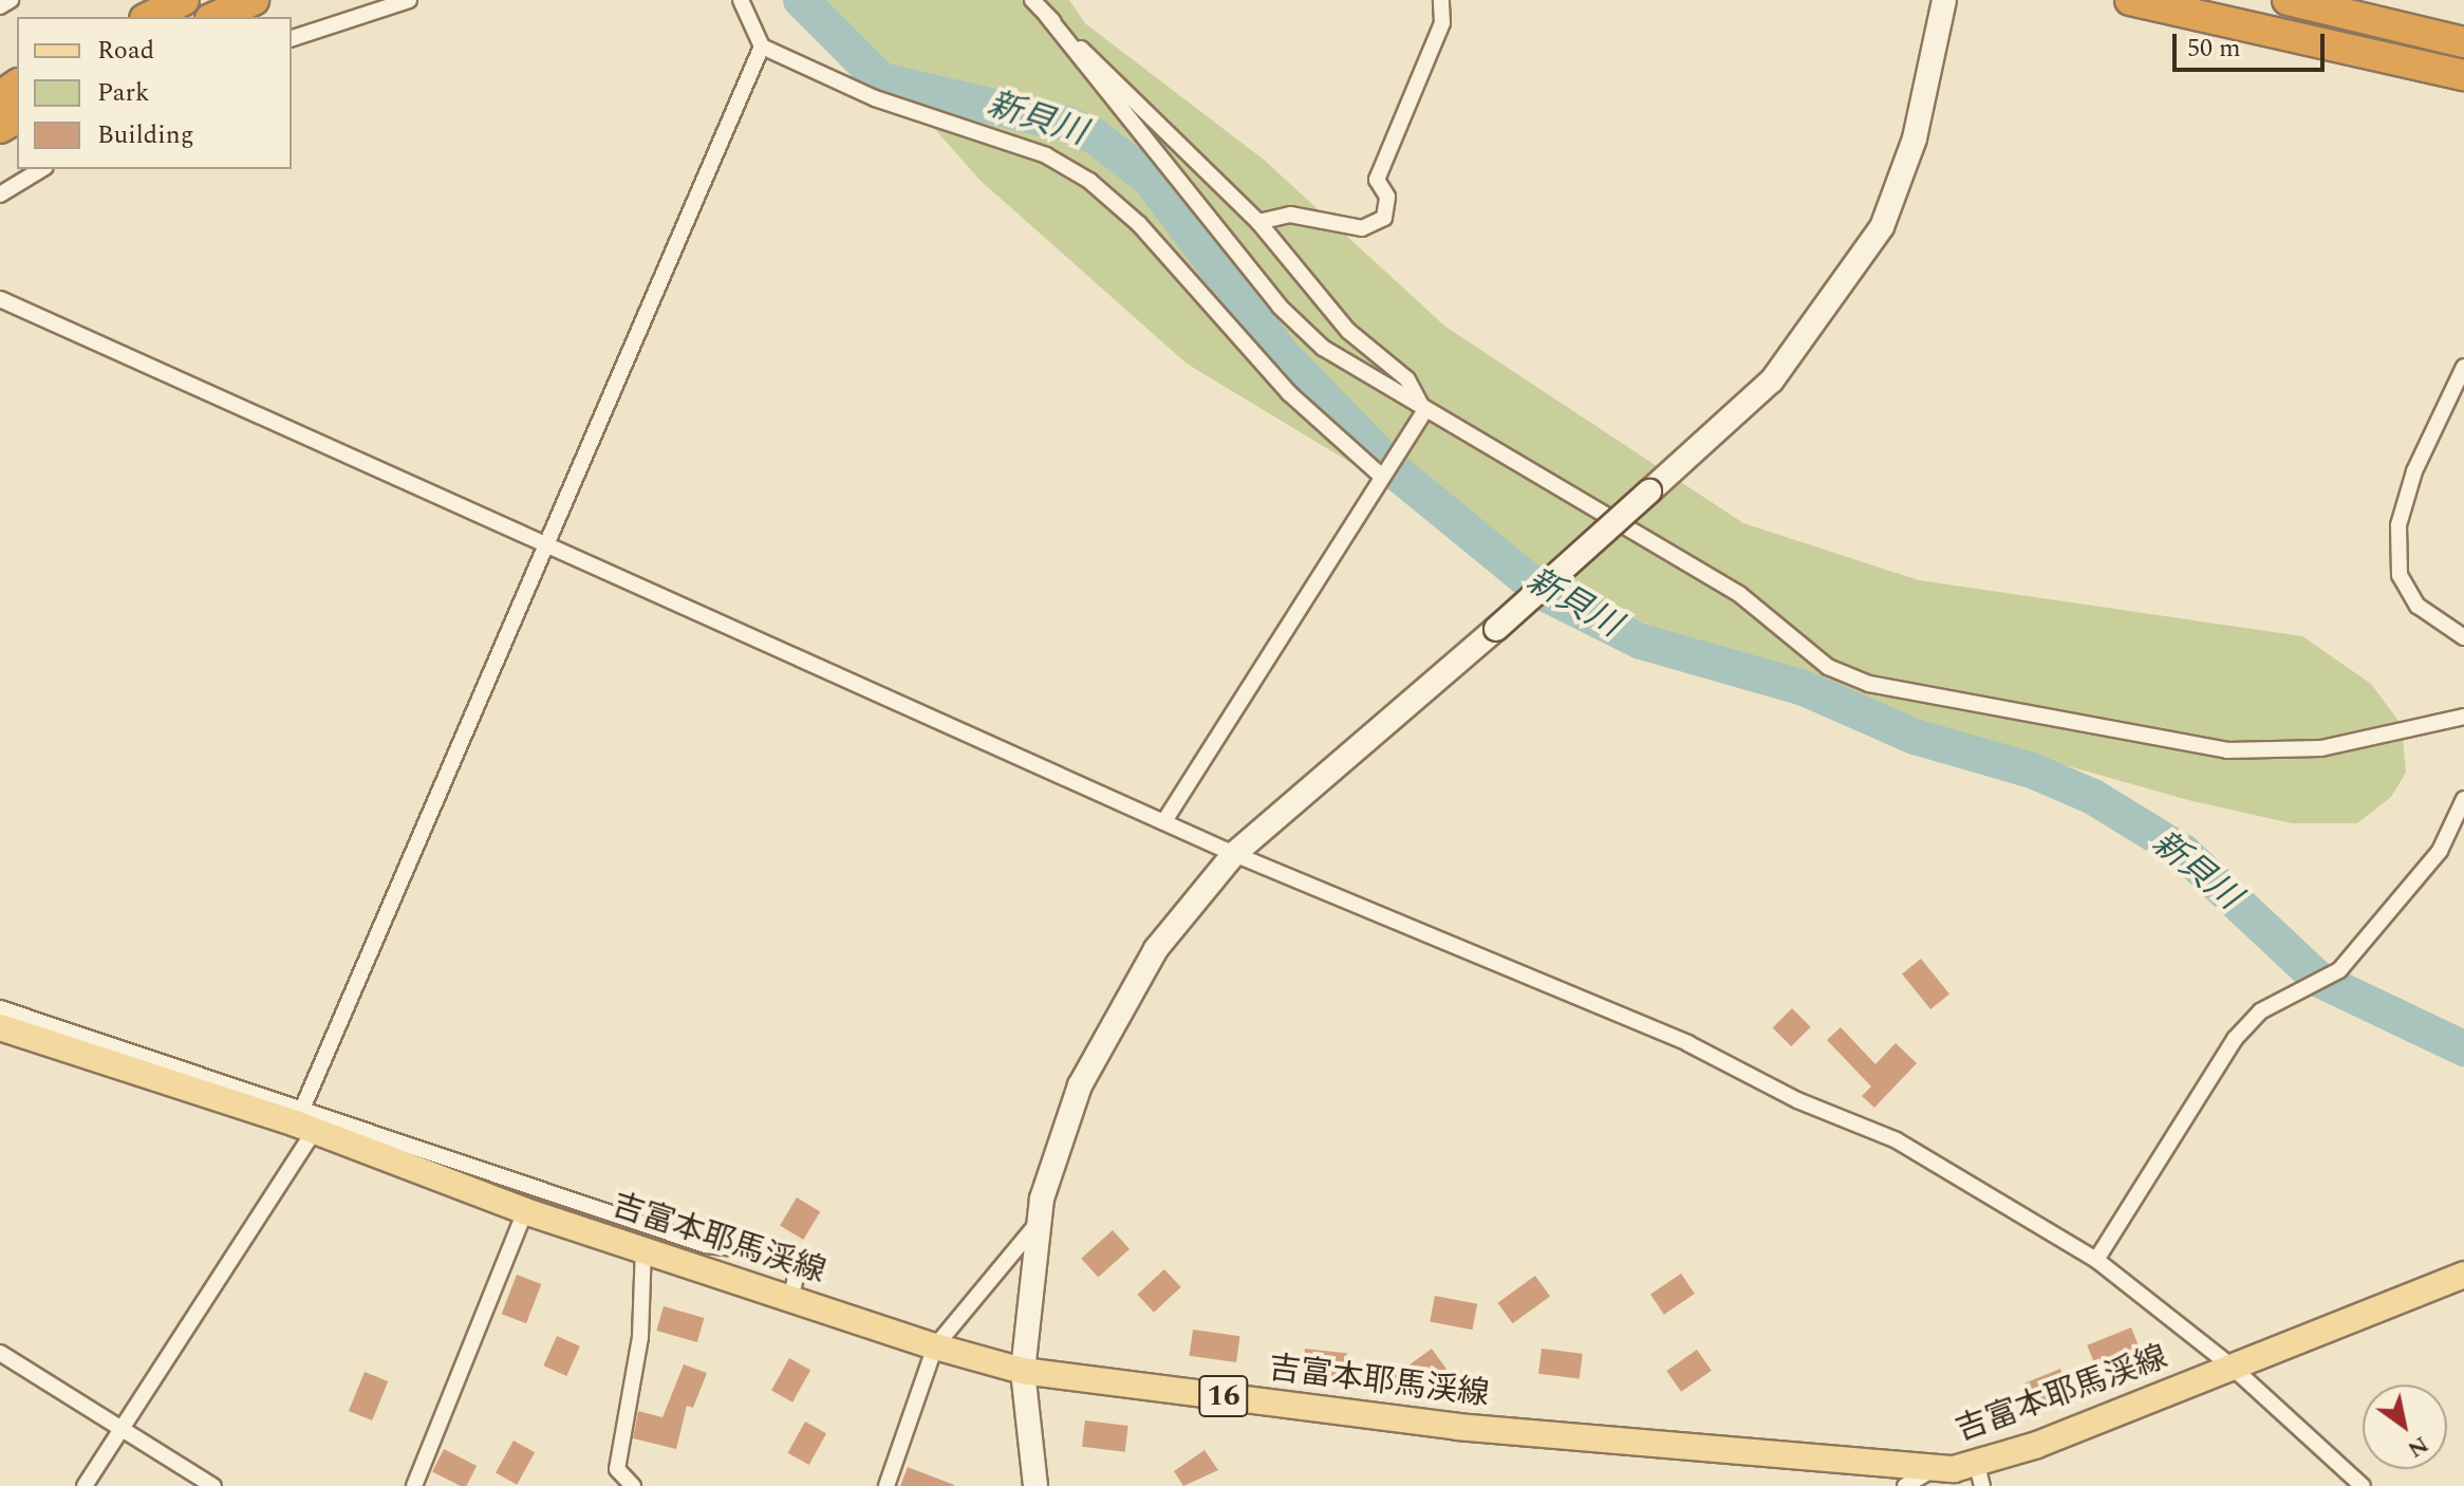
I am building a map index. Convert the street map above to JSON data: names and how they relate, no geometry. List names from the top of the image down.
{
  "streets": {
    "main road": ["吉富本耶馬渓線", "16"]
  },
  "water": ["新貝川"],
  "legend": ["Road", "Park", "Building"],
  "scale_bar": "50 m",
  "north": "bottom right"
}
